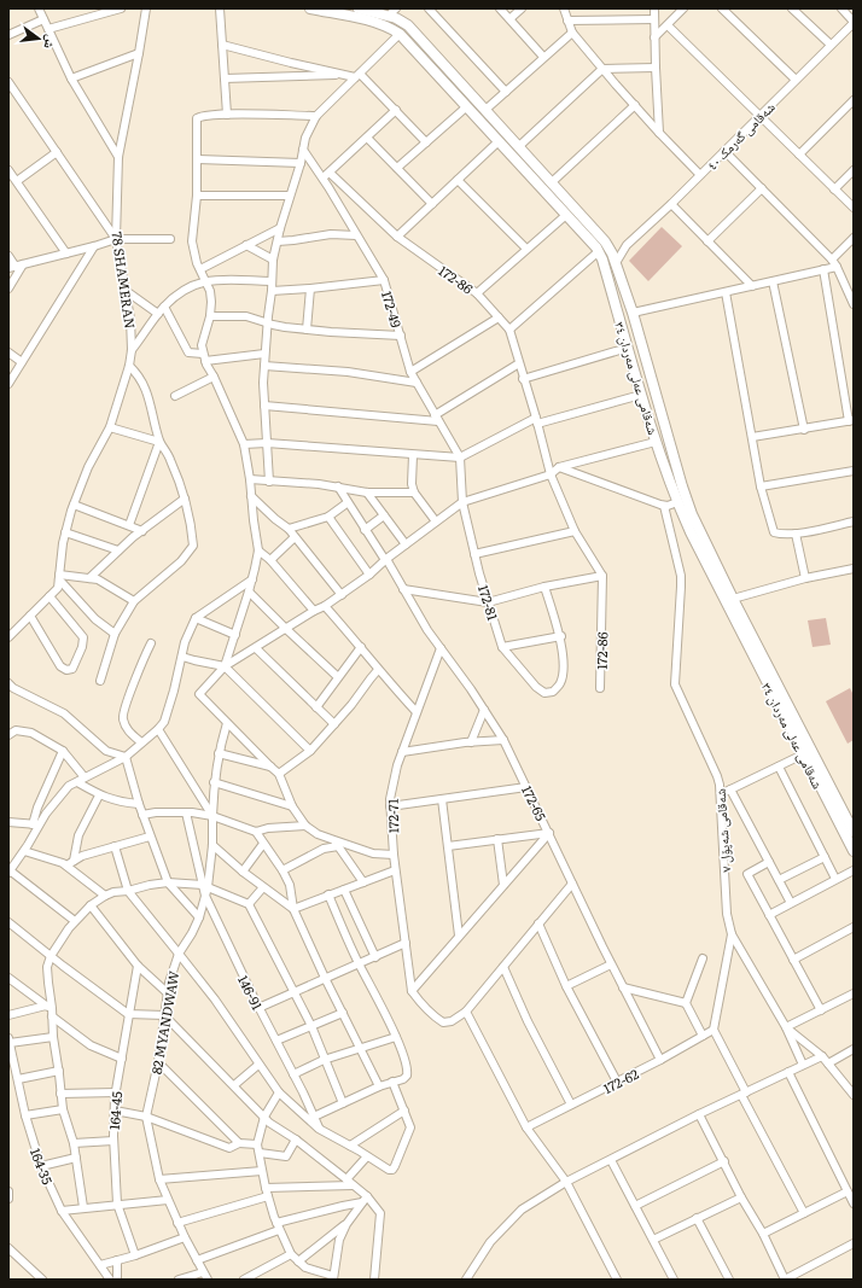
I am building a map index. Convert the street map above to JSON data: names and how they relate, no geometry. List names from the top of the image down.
{
  "streets": {
    "main road": ["شەقامی عەلی مەردان ٣٤"],
    "street": [
      "شەقامی گەرمک ٤٠",
      "172-86",
      "78 SHAMERAN",
      "172-49",
      "172-81",
      "172-65",
      "172-71",
      "شەقامی شەپۆل ٧",
      "146-91",
      "82 MYANDWAW",
      "172-62",
      "164-45",
      "164-35"
    ]
  },
  "crossings": [
    ["شەقامی گەرمک ٤٠", "شەقامی عەلی مەردان ٣٤"],
    ["172-49", "172-81"],
    ["172-65", "172-71"],
    ["172-65", "172-62"],
    ["146-91", "82 MYANDWAW"]
  ],
  "north": "right"
}
